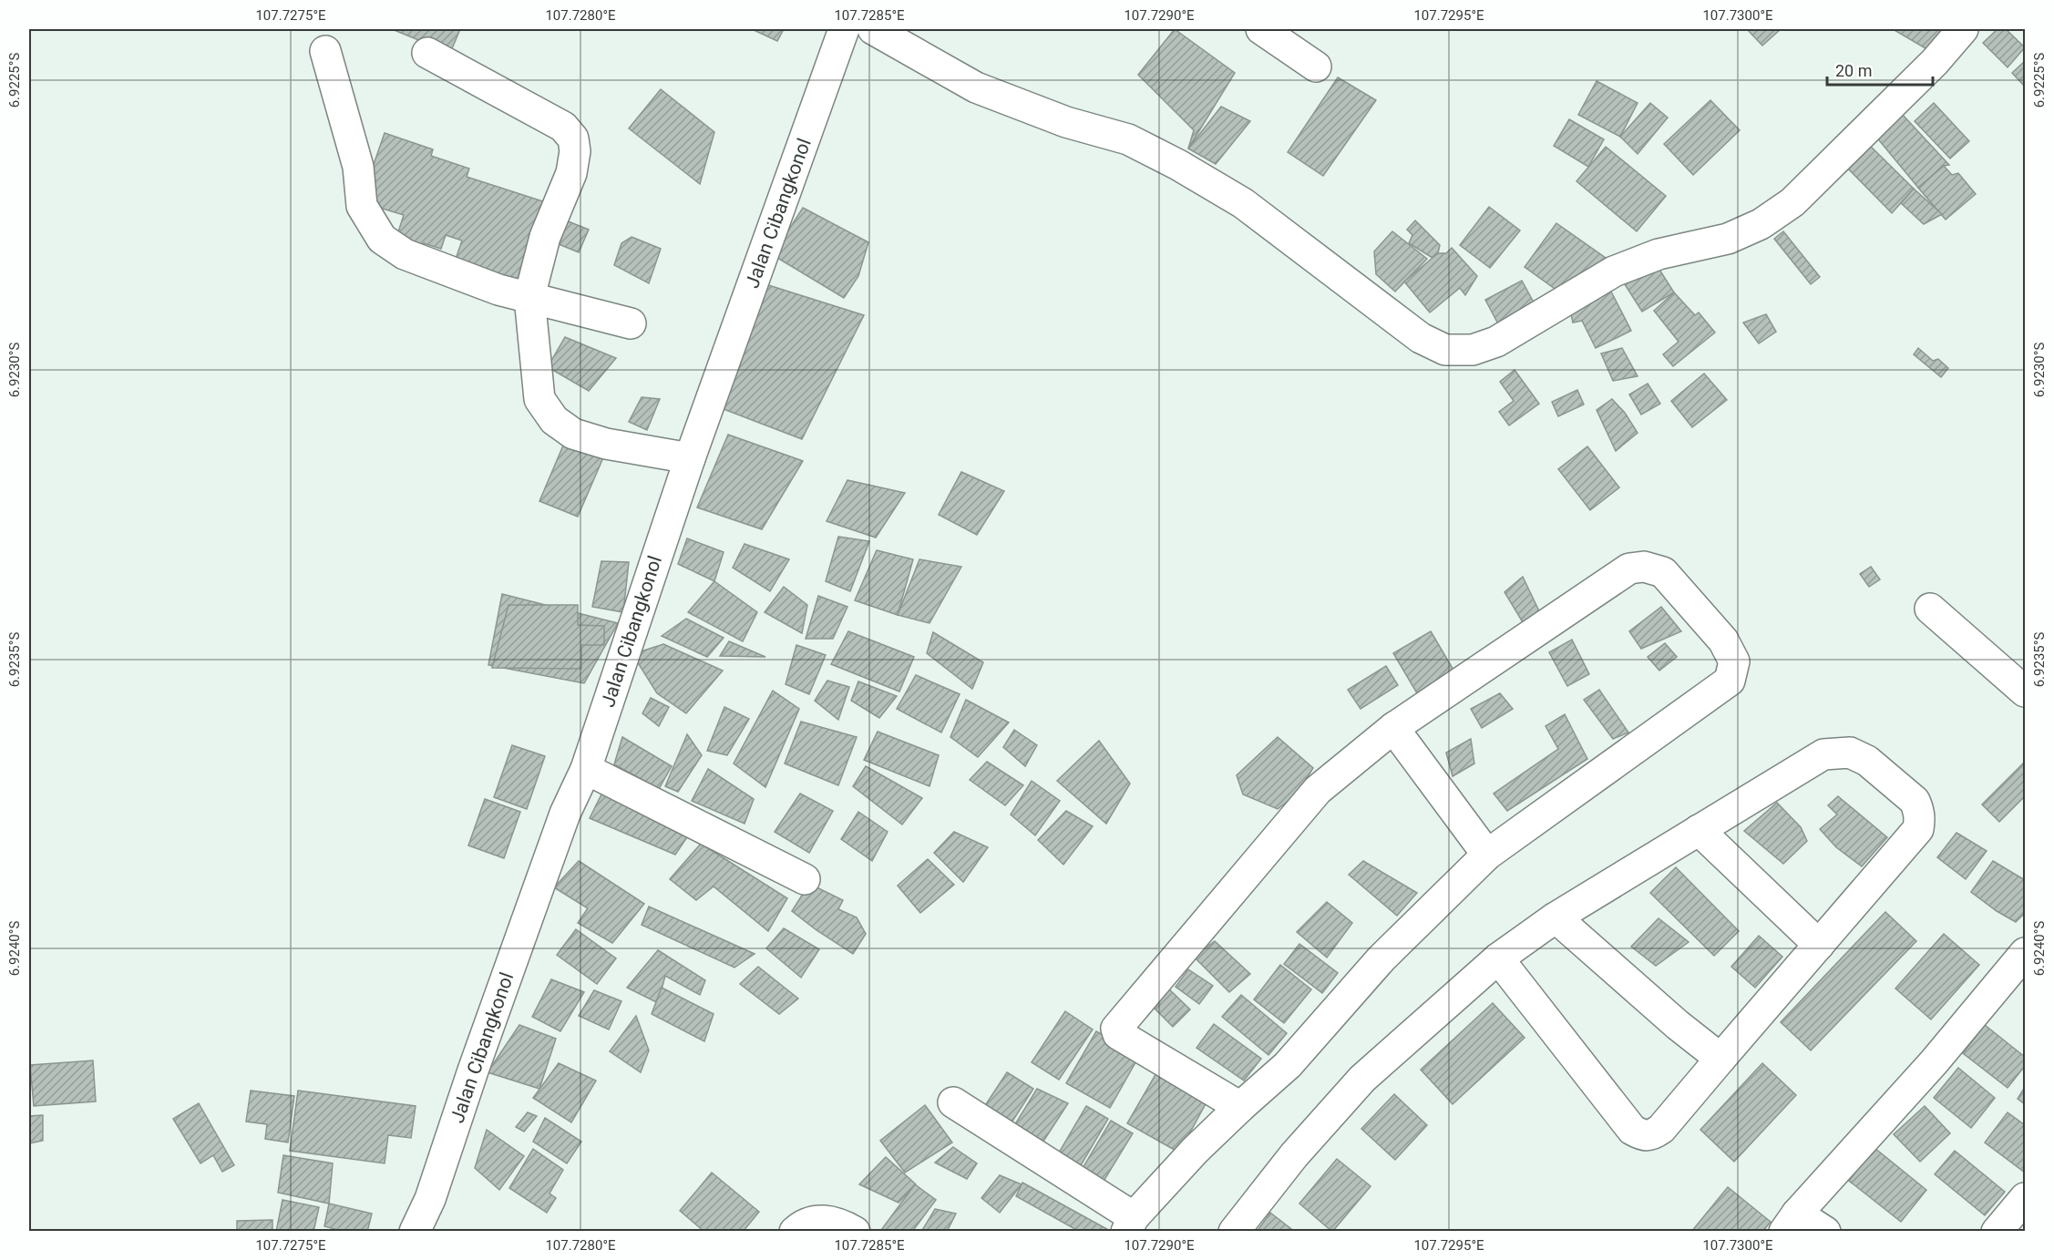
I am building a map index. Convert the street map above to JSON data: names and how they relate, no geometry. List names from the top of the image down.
{
  "streets": {
    "street": ["Jalan Cibangkonol"]
  },
  "scale_bar": "20 m",
  "coordinates": [
    "107.7275°E",
    "107.7280°E",
    "107.7285°E",
    "107.7290°E",
    "107.7295°E",
    "107.7300°E",
    "6.9225°S",
    "6.9230°S",
    "6.9235°S",
    "6.9240°S"
  ]
}
